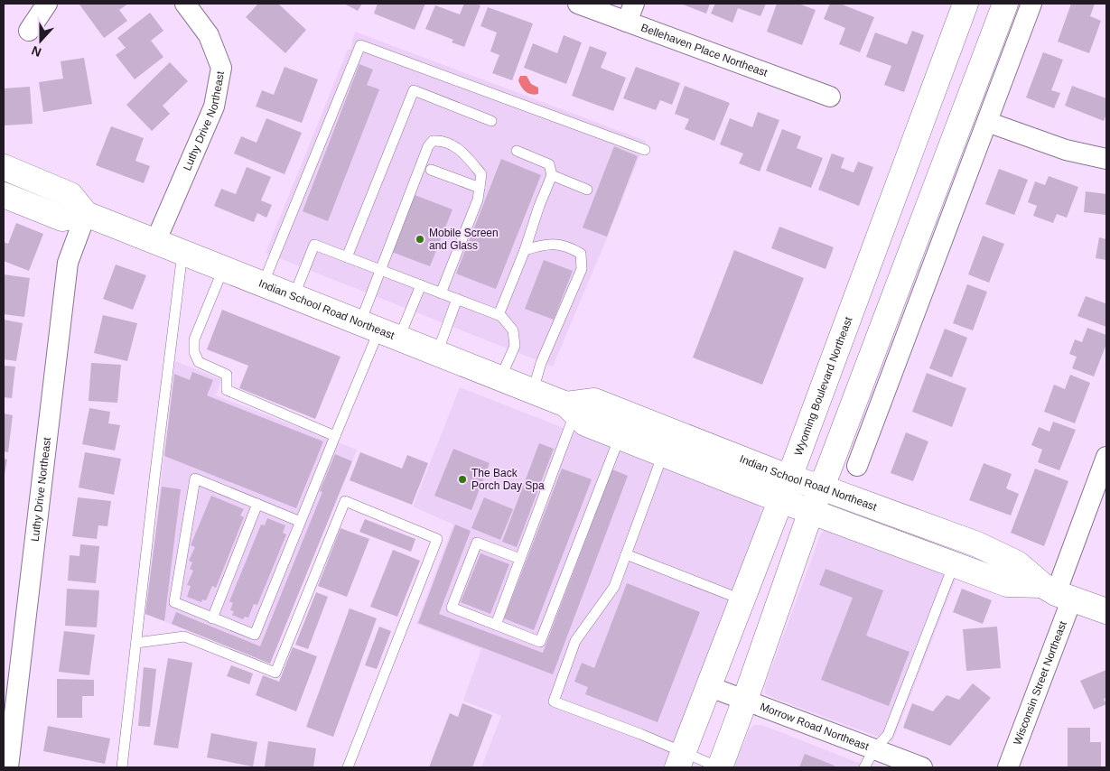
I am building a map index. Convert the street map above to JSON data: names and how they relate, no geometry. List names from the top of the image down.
{
  "streets": {
    "street": [
      "Bellehaven Place Northeast",
      "Luthy Drive Northeast",
      "Indian School Road Northeast",
      "Wyoming Boulevard Northeast",
      "Wisconsin Street Northeast",
      "Morrow Road Northeast"
    ]
  },
  "crossings": [
    ["Luthy Drive Northeast", "Indian School Road Northeast"],
    ["Indian School Road Northeast", "Wyoming Boulevard Northeast"],
    ["Indian School Road Northeast", "Wisconsin Street Northeast"],
    ["Wyoming Boulevard Northeast", "Morrow Road Northeast"]
  ],
  "places": ["Mobile Screen and Glass", "The Back Porch Day Spa"],
  "north": "bottom"
}
